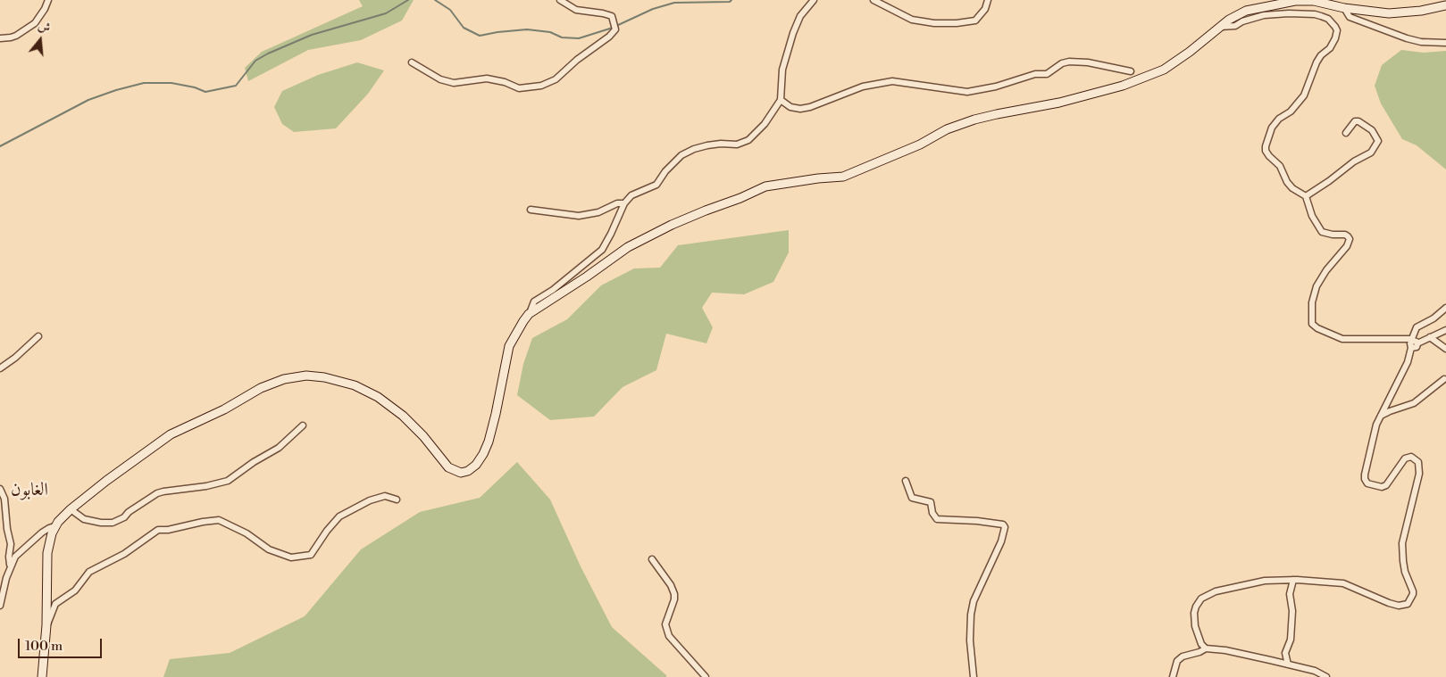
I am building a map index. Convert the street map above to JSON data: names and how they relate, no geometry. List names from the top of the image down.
{
  "districts": ["الغابون"],
  "scale_bar": "100 m",
  "north": "top"
}
